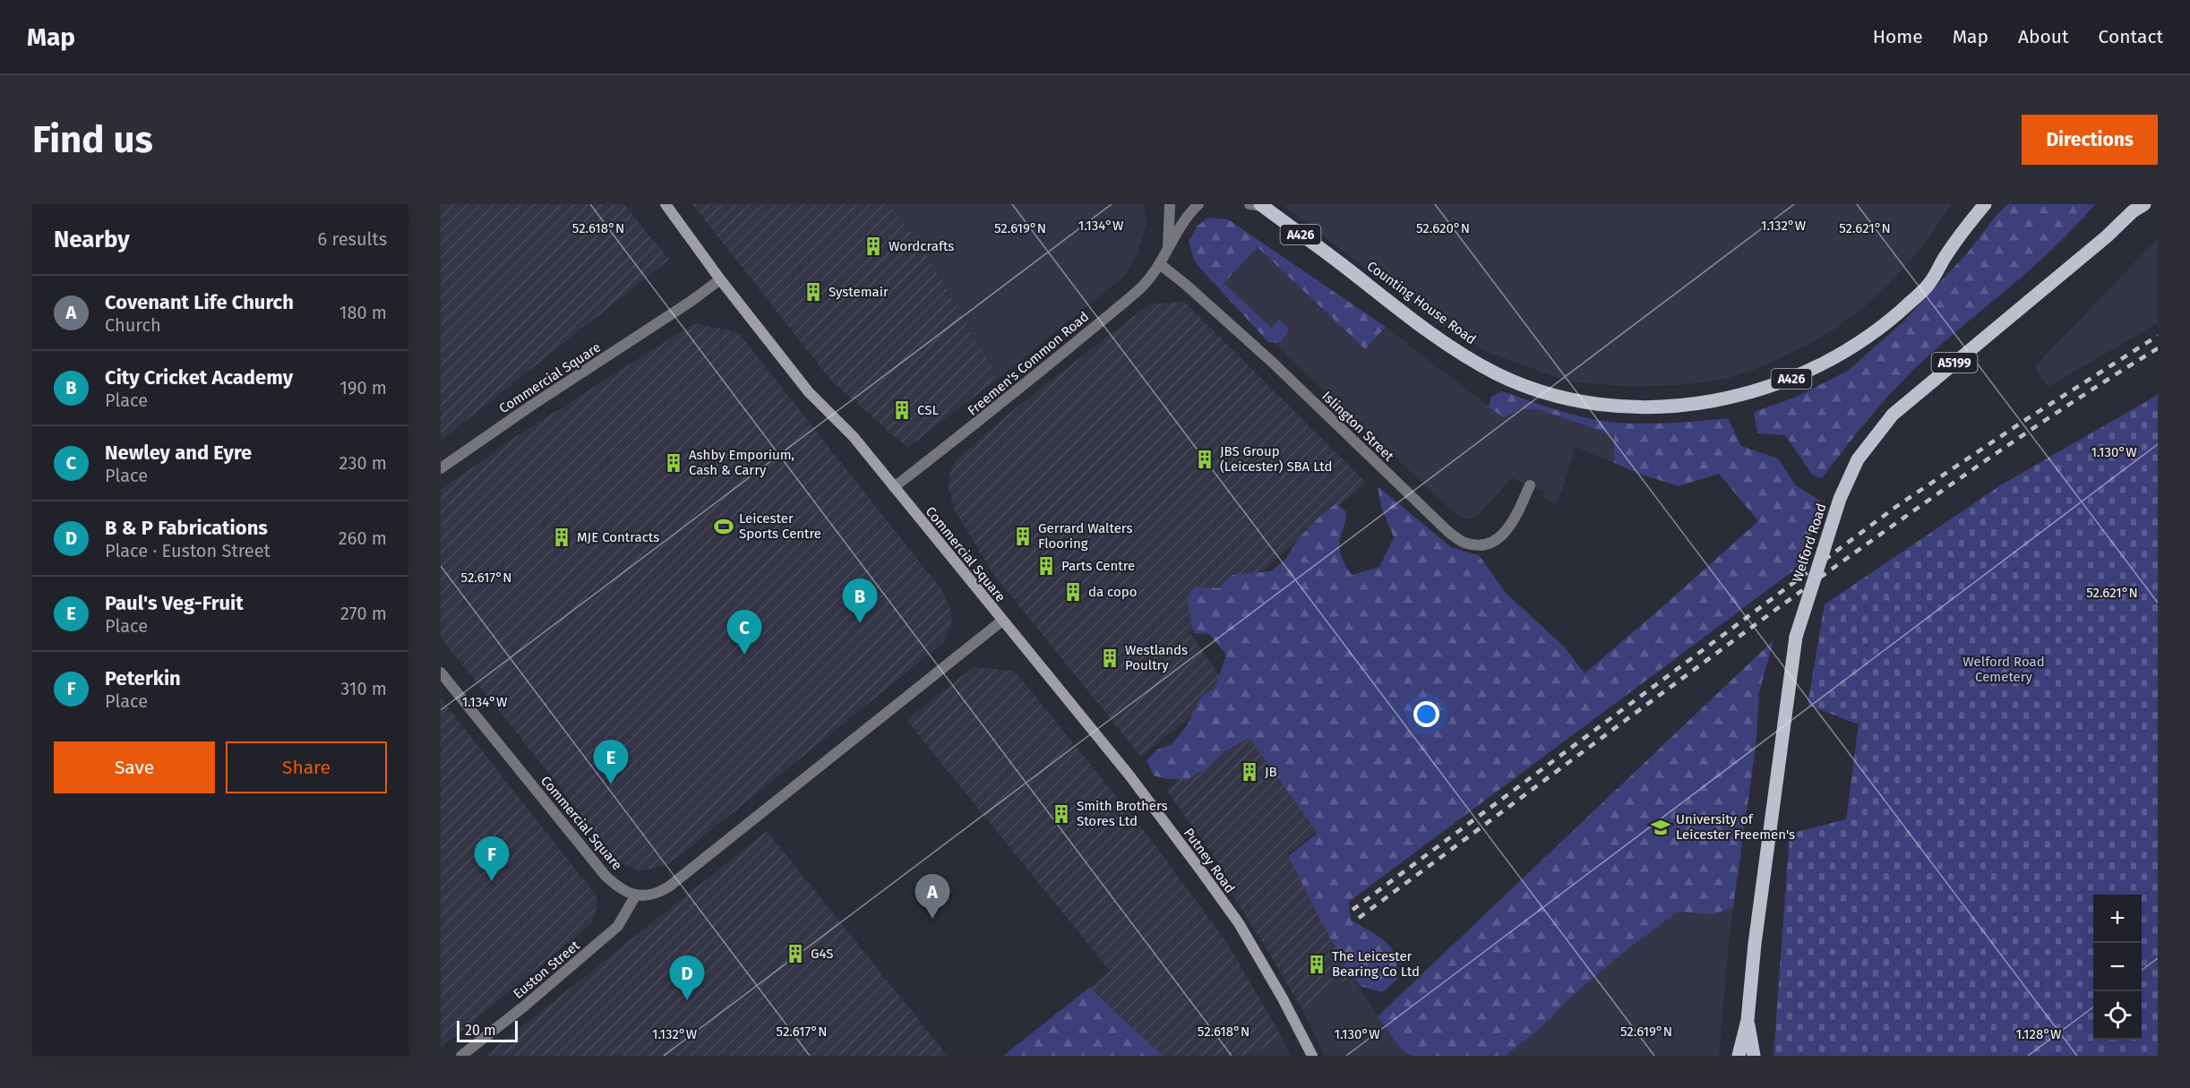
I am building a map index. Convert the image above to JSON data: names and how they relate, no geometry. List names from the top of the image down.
{
  "streets": {
    "main road": [
      "A426",
      "Counting House Road",
      "A5199",
      "Welford Road"
    ],
    "street": [
      "Freemen's Common Road",
      "Commercial Square",
      "Islington Street",
      "Putney Road",
      "Euston Street"
    ]
  },
  "crossings": [
    ["Freemen's Common Road", "Commercial Square"],
    ["Freemen's Common Road", "Islington Street"],
    ["Commercial Square", "Putney Road"],
    ["Commercial Square", "Euston Street"]
  ],
  "parks": ["Welford Road Cemetery"],
  "places": {
    "building": [
      "Wordcrafts",
      "Systemair",
      "CSL",
      "JBS Group (Leicester) SBA Ltd",
      "Ashby Emporium, Cash & Carry",
      "Gerrard Walters Flooring",
      "MJE Contracts",
      "Parts Centre",
      "da copo",
      "Westlands Poultry",
      "JB",
      "Smith Brothers Stores Ltd",
      "G4S",
      "The Leicester Bearing Co Ltd"
    ],
    "sports": ["Leicester Sports Centre"],
    "school or university": ["University of Leicester Freemen's"]
  },
  "scale_bar": "20 m",
  "page": {
    "header": "Map",
    "nav": [
      "Home",
      "Map",
      "About",
      "Contact"
    ],
    "buttons": [
      "Directions",
      ["Save", "Share"]
    ],
    "title": "Find us",
    "heading": ["Nearby", "6 results"],
    "list": [
      {
        "mark": "A",
        "name": "Covenant Life Church",
        "note": "Church",
        "value": "180 m"
      },
      {
        "mark": "B",
        "name": "City Cricket Academy",
        "note": "Place",
        "value": "190 m"
      },
      {
        "mark": "C",
        "name": "Newley and Eyre",
        "note": "Place",
        "value": "230 m"
      },
      {
        "mark": "D",
        "name": "B & P Fabrications",
        "note": "Place · Euston Street",
        "value": "260 m"
      },
      {
        "mark": "E",
        "name": "Paul's Veg-Fruit",
        "note": "Place",
        "value": "270 m"
      },
      {
        "mark": "F",
        "name": "Peterkin",
        "note": "Place",
        "value": "310 m"
      }
    ],
    "pins": [
      "B",
      "C",
      "E",
      "F",
      "A",
      "D"
    ],
    "map_buttons": ["+", "−"],
    "scale": "20 m"
  },
  "coordinates": [
    "1.134°W",
    "1.132°W",
    "52.618°N",
    "52.619°N",
    "52.620°N",
    "52.621°N",
    "1.130°W",
    "52.617°N",
    "1.128°W"
  ]
}
